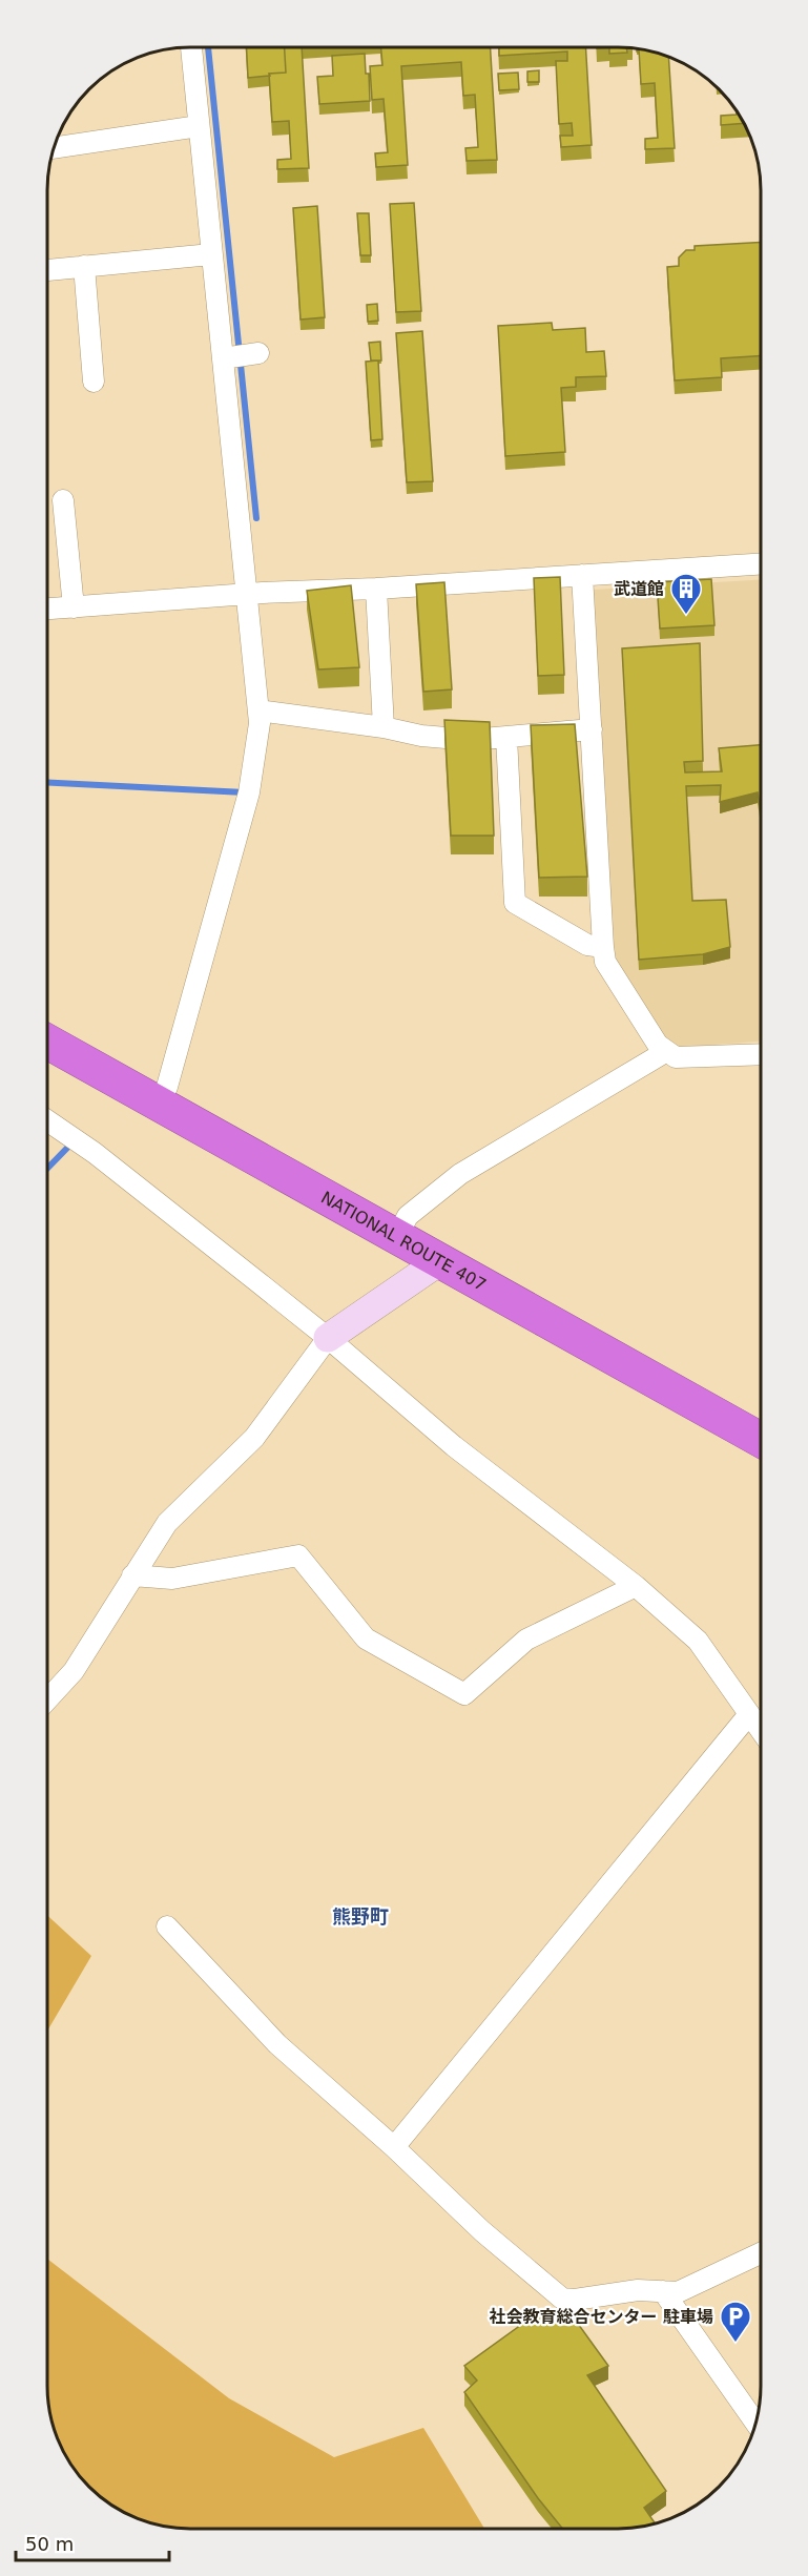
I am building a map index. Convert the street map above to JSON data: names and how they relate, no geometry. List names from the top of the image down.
{
  "streets": {
    "highway": ["NATIONAL ROUTE 407"]
  },
  "districts": ["熊野町"],
  "places": {
    "building": ["武道館"],
    "parking": ["社会教育総合センター 駐車場"]
  },
  "scale_bar": "50 m"
}
